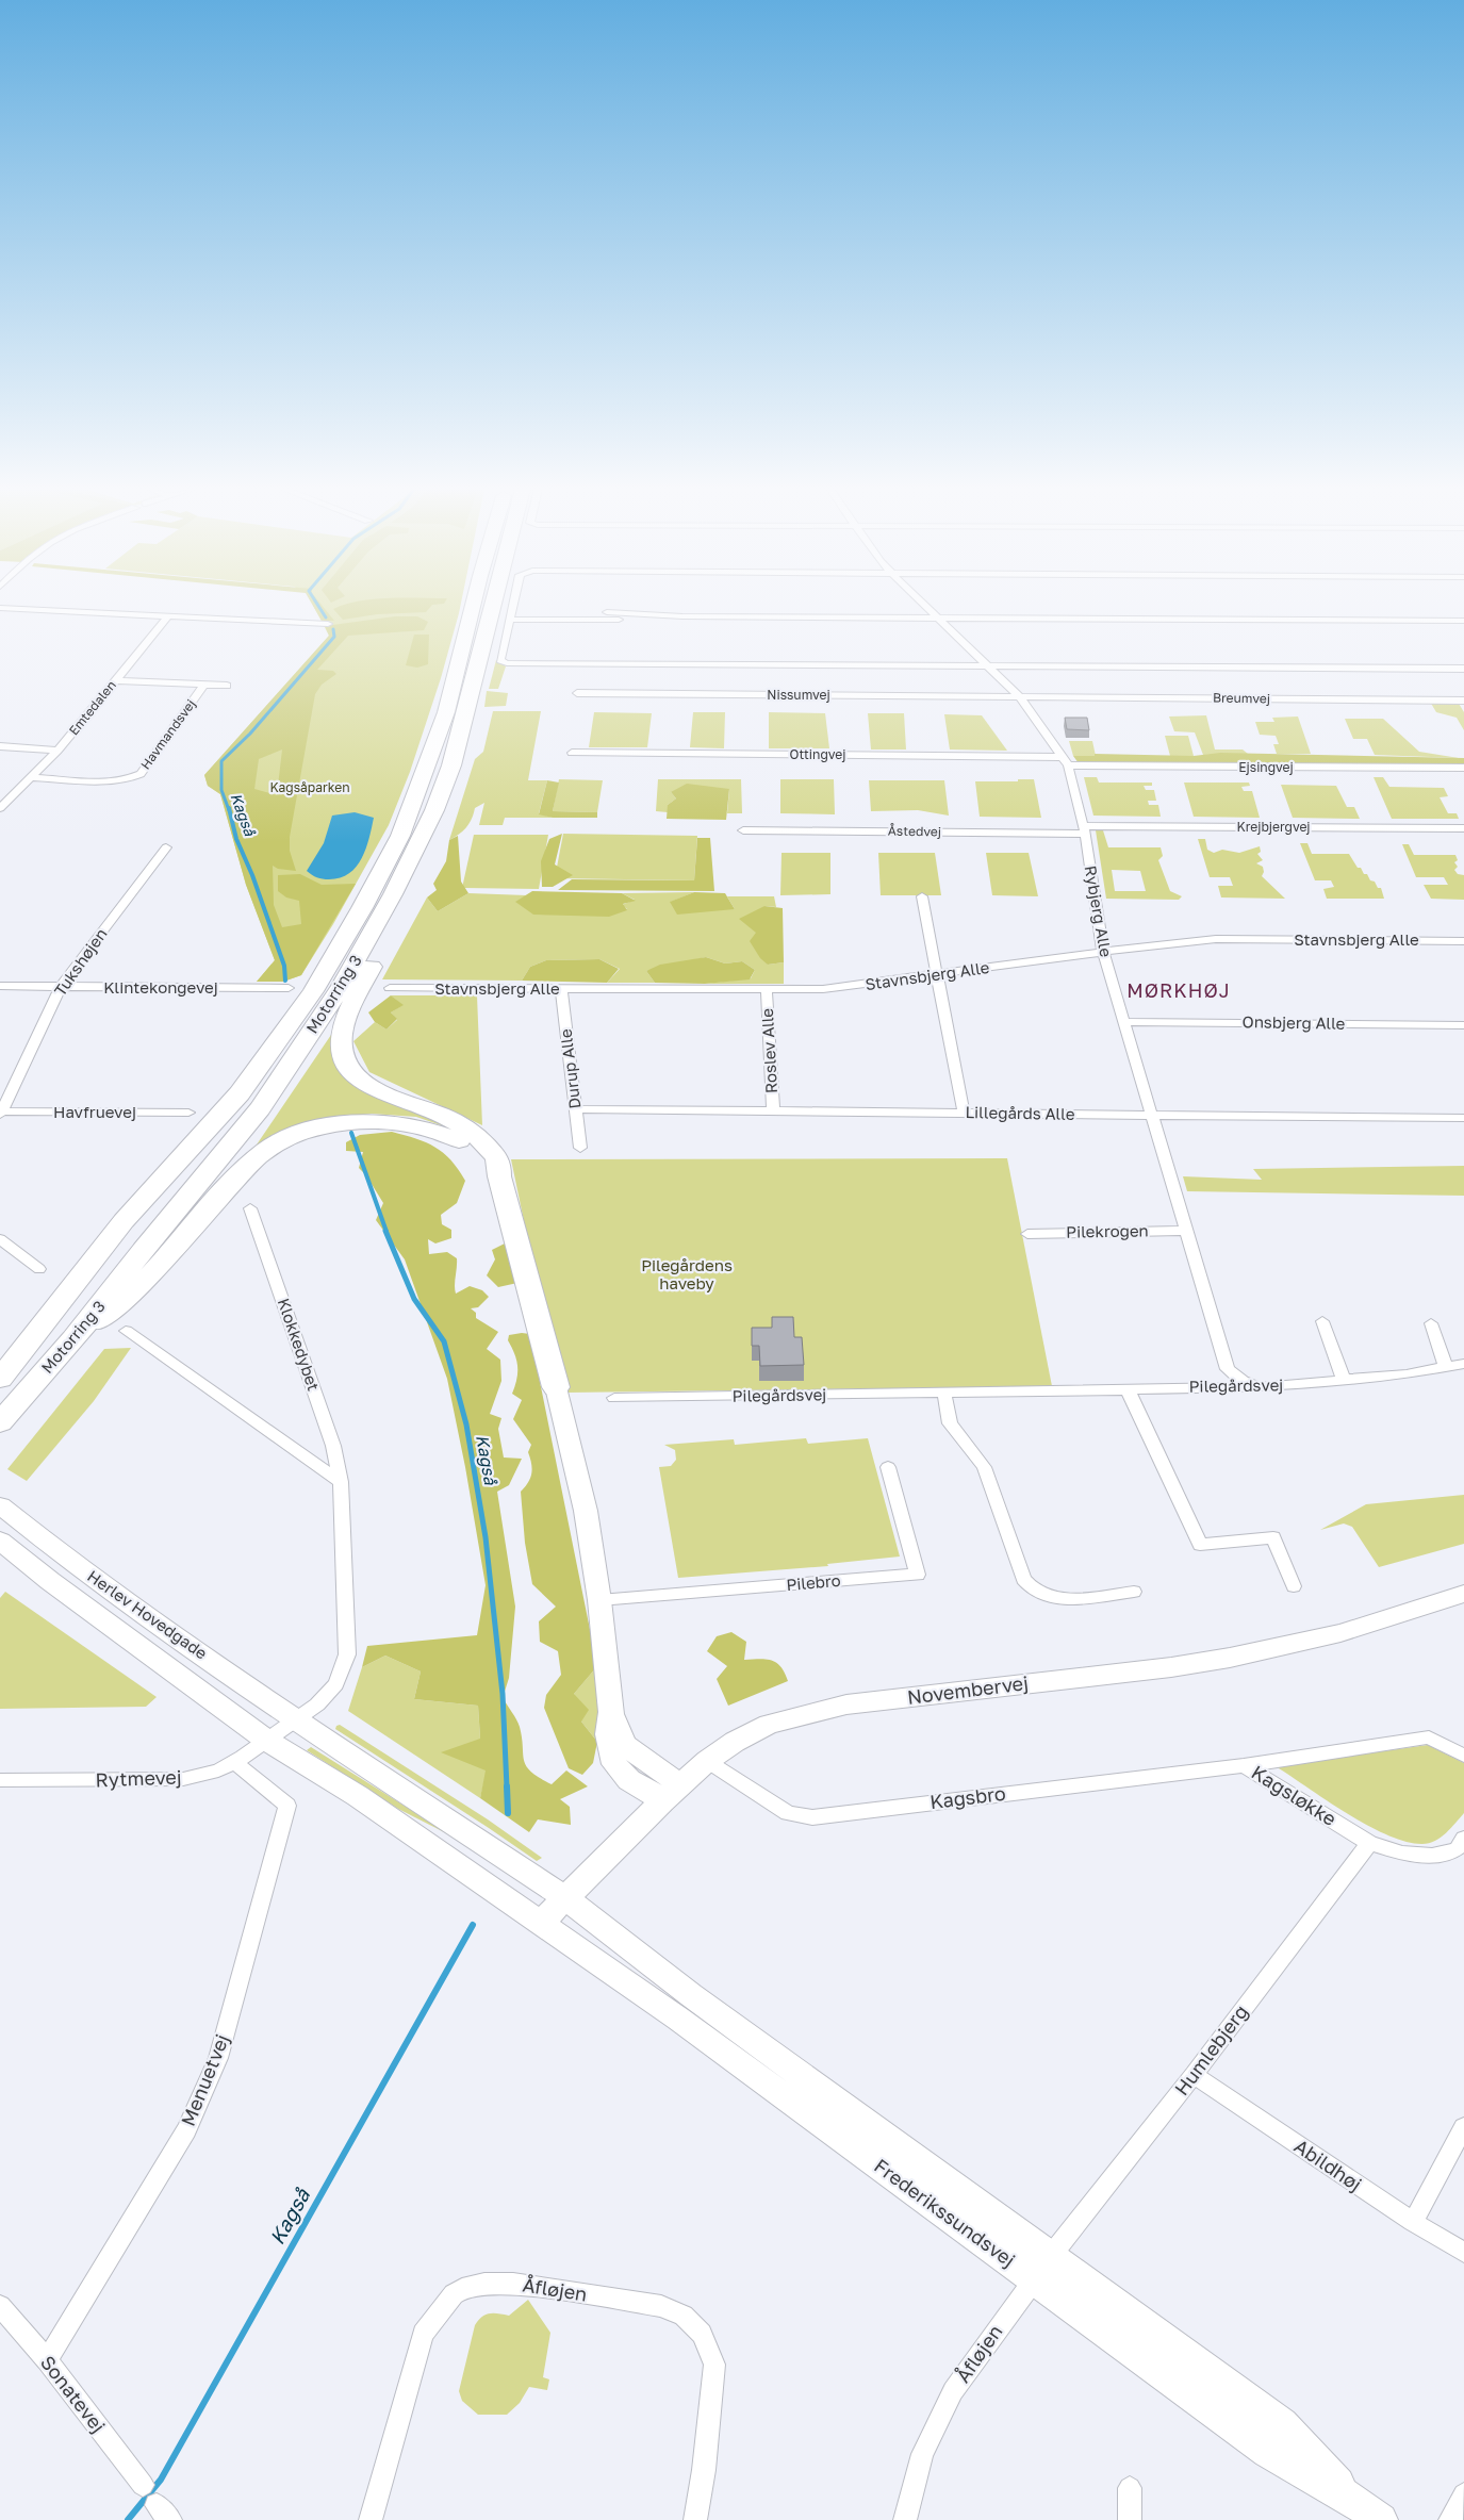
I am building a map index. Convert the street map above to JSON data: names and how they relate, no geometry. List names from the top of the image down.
{
  "streets": {
    "highway": ["Motorring 3"],
    "main road": ["Herlev Hovedgade", "Novembervej", "Frederikssundsvej"],
    "street": [
      "Nissumvej",
      "Breumvej",
      "Emtedalen",
      "Havmandsvej",
      "Ottingvej",
      "Ejsingvej",
      "Krejbjergvej",
      "Åstedvej",
      "Rybjerg Alle",
      "Stavnsbjerg Alle",
      "Tukshøjen",
      "Klintekongevej",
      "Onsbjerg Alle",
      "Roslev Alle",
      "Durup Alle",
      "Havfruevej",
      "Lillegårds Alle",
      "Pilekrogen",
      "Klokkedybet",
      "Pilegårdsvej",
      "Pilebro",
      "Rytmevej",
      "Kagsløkke",
      "Kagsbro",
      "Humlebjerg",
      "Menuetvej",
      "Abildhøj",
      "Åfløjen",
      "Sonatevej"
    ]
  },
  "crossings": [
    ["Nissumvej", "Breumvej"],
    ["Nissumvej", "Rybjerg Alle"],
    ["Breumvej", "Rybjerg Alle"],
    ["Emtedalen", "Havmandsvej"],
    ["Ottingvej", "Ejsingvej"],
    ["Ottingvej", "Rybjerg Alle"],
    ["Ejsingvej", "Rybjerg Alle"],
    ["Krejbjergvej", "Åstedvej"],
    ["Krejbjergvej", "Rybjerg Alle"],
    ["Åstedvej", "Rybjerg Alle"],
    ["Rybjerg Alle", "Stavnsbjerg Alle"],
    ["Rybjerg Alle", "Onsbjerg Alle"],
    ["Rybjerg Alle", "Lillegårds Alle"],
    ["Rybjerg Alle", "Pilekrogen"],
    ["Rybjerg Alle", "Pilegårdsvej"],
    ["Stavnsbjerg Alle", "Roslev Alle"],
    ["Stavnsbjerg Alle", "Durup Alle"],
    ["Tukshøjen", "Klintekongevej"],
    ["Tukshøjen", "Havfruevej"],
    ["Roslev Alle", "Lillegårds Alle"],
    ["Durup Alle", "Lillegårds Alle"],
    ["Klokkedybet", "Herlev Hovedgade"],
    ["Herlev Hovedgade", "Novembervej"],
    ["Herlev Hovedgade", "Rytmevej"],
    ["Herlev Hovedgade", "Frederikssundsvej"],
    ["Novembervej", "Kagsbro"],
    ["Novembervej", "Frederikssundsvej"],
    ["Rytmevej", "Menuetvej"],
    ["Kagsløkke", "Kagsbro"],
    ["Kagsløkke", "Humlebjerg"],
    ["Humlebjerg", "Abildhøj"],
    ["Humlebjerg", "Frederikssundsvej"],
    ["Humlebjerg", "Åfløjen"],
    ["Menuetvej", "Sonatevej"],
    ["Frederikssundsvej", "Åfløjen"]
  ],
  "districts": ["MØRKHØJ"],
  "water": ["Kagså"],
  "parks": ["Kagsåparken", "Pilegårdens haveby"]
}
